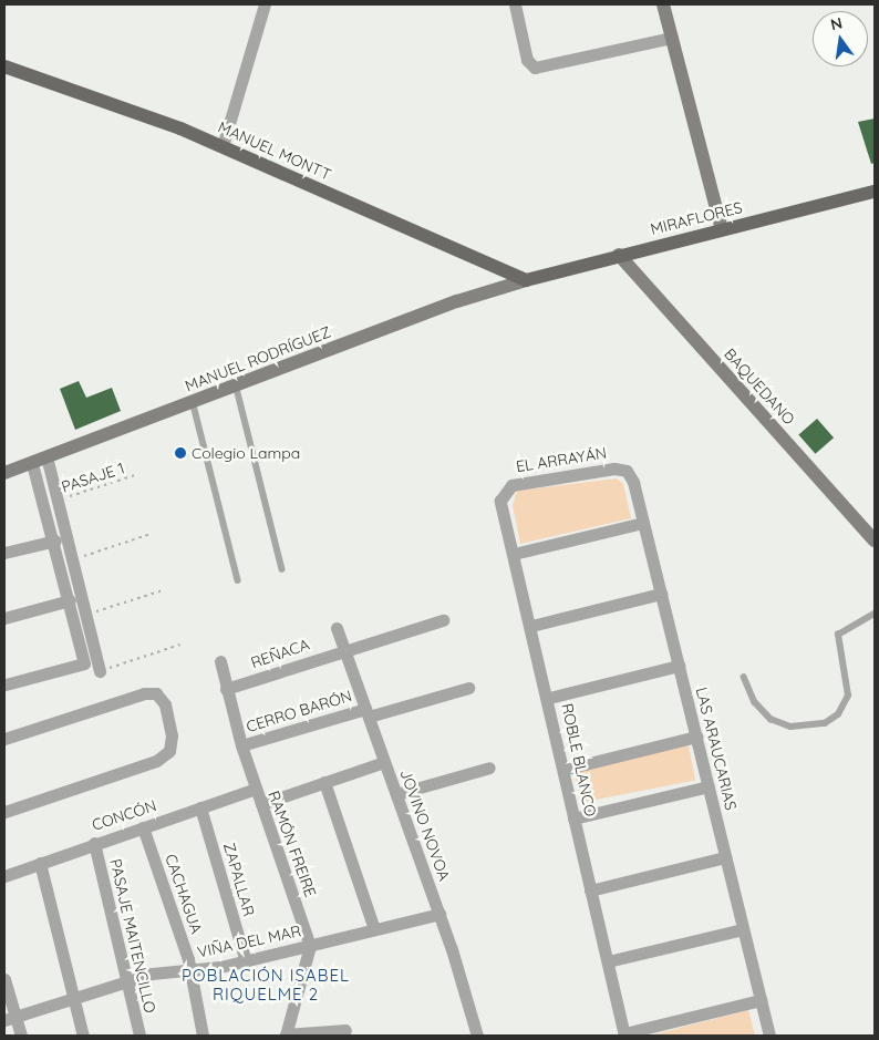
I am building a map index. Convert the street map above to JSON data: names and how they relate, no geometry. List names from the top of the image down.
{
  "streets": {
    "main road": ["MANUEL MONTT", "MIRAFLORES"],
    "street": [
      "MANUEL RODRÍGUEZ",
      "BAQUEDANO",
      "EL ARRAYÁN",
      "REÑACA",
      "CERRO BARÓN",
      "LAS ARAUCARIAS",
      "ROBLE BLANCO",
      "CONCÓN",
      "JOVINO NOVOA",
      "RAMÓN FREIRE",
      "ZAPALLAR",
      "CACHAGUA",
      "PASAJE MAITENCILLO",
      "VIÑA DEL MAR"
    ],
    "path": ["PASAJE 1"]
  },
  "crossings": [
    ["MANUEL MONTT", "MIRAFLORES"],
    ["MANUEL MONTT", "MANUEL RODRÍGUEZ"],
    ["MIRAFLORES", "MANUEL RODRÍGUEZ"],
    ["MIRAFLORES", "BAQUEDANO"],
    ["EL ARRAYÁN", "LAS ARAUCARIAS"],
    ["EL ARRAYÁN", "ROBLE BLANCO"],
    ["REÑACA", "JOVINO NOVOA"],
    ["REÑACA", "RAMÓN FREIRE"],
    ["CERRO BARÓN", "JOVINO NOVOA"],
    ["CERRO BARÓN", "RAMÓN FREIRE"],
    ["CONCÓN", "RAMÓN FREIRE"],
    ["CONCÓN", "ZAPALLAR"],
    ["CONCÓN", "CACHAGUA"],
    ["CONCÓN", "PASAJE MAITENCILLO"],
    ["JOVINO NOVOA", "VIÑA DEL MAR"],
    ["RAMÓN FREIRE", "VIÑA DEL MAR"],
    ["ZAPALLAR", "VIÑA DEL MAR"],
    ["CACHAGUA", "VIÑA DEL MAR"],
    ["PASAJE MAITENCILLO", "VIÑA DEL MAR"]
  ],
  "districts": ["POBLACIÓN ISABEL RIQUELME 2"],
  "places": ["Colegio Lampa"],
  "north": "top"
}
